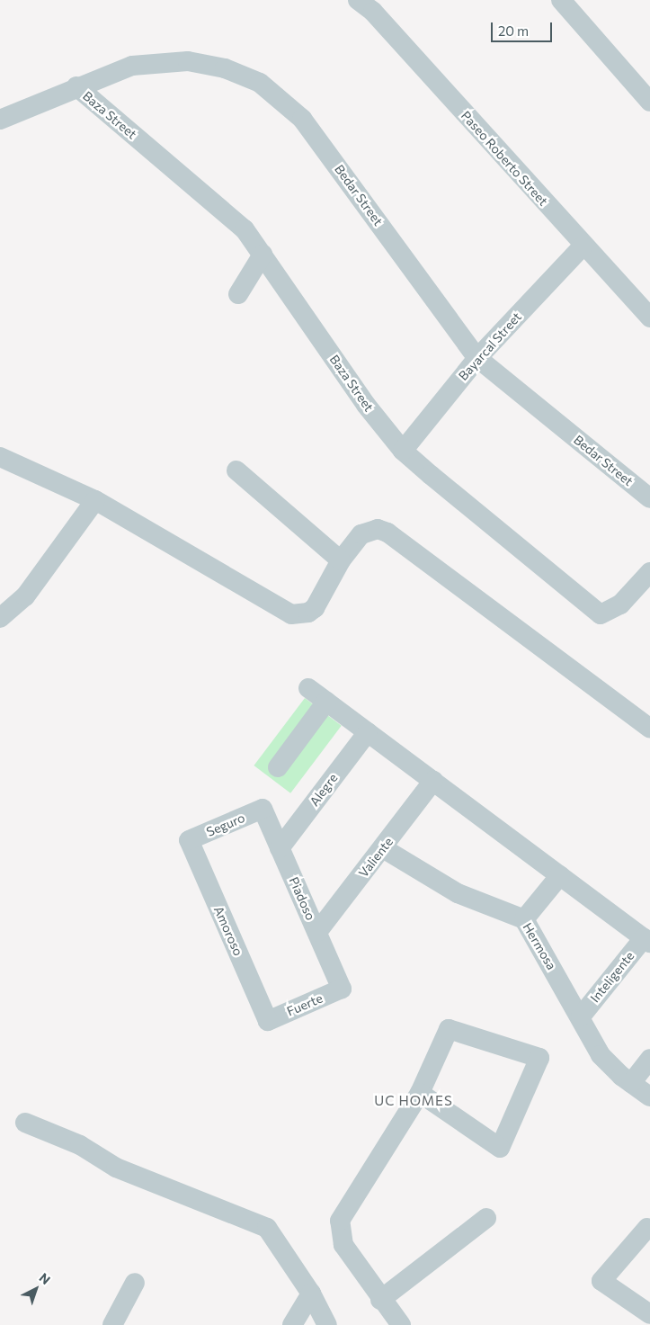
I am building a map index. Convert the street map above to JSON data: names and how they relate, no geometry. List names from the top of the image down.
{
  "streets": {
    "street": [
      "Baza Street",
      "Paseo Roberto Street",
      "Bedar Street",
      "Bayarcal Street",
      "Alegre",
      "Seguro",
      "Valiente",
      "Piadoso",
      "Amoroso",
      "Hermosa",
      "Inteligente",
      "Fuerte"
    ]
  },
  "crossings": [
    ["Baza Street", "Bedar Street"],
    ["Baza Street", "Bayarcal Street"],
    ["Paseo Roberto Street", "Bayarcal Street"],
    ["Bedar Street", "Bayarcal Street"],
    ["Alegre", "Piadoso"],
    ["Seguro", "Piadoso"],
    ["Seguro", "Amoroso"],
    ["Valiente", "Piadoso"],
    ["Valiente", "Hermosa"],
    ["Piadoso", "Fuerte"],
    ["Amoroso", "Fuerte"],
    ["Hermosa", "Inteligente"]
  ],
  "districts": ["UC HOMES"],
  "scale_bar": "20 m",
  "north": "top right"
}
